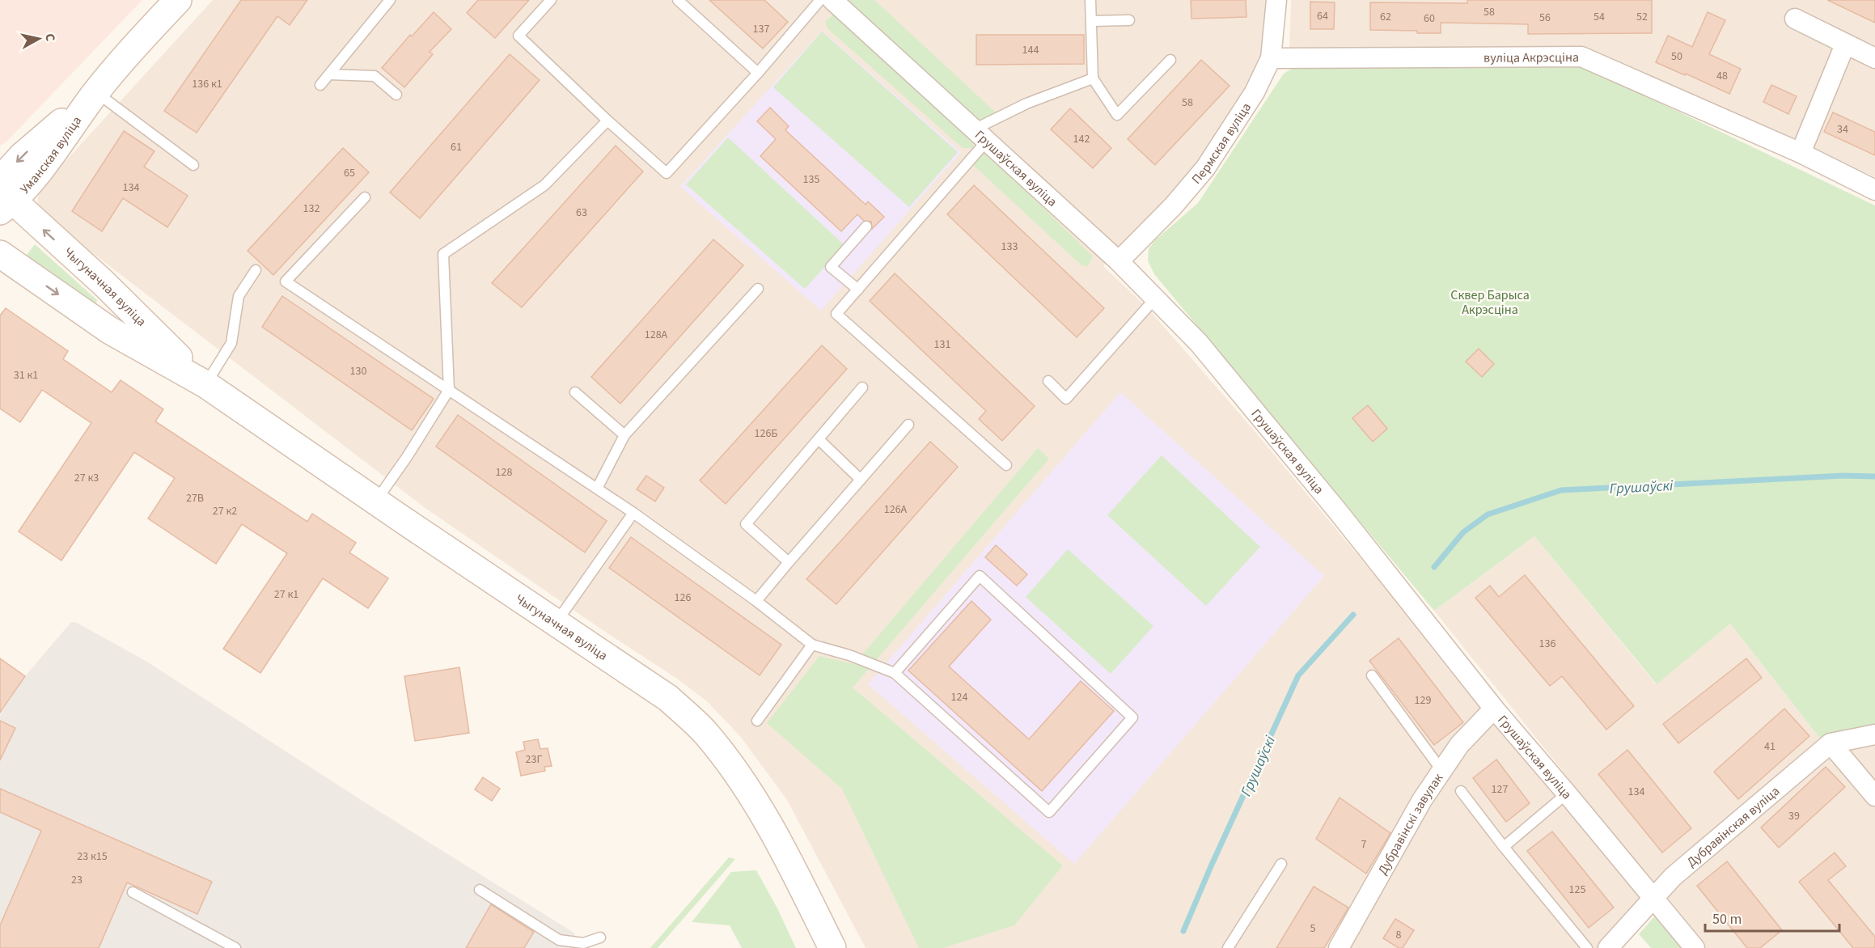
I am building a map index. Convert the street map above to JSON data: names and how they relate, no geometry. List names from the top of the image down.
{
  "streets": {
    "main road": ["Уманская вуліца", "Чыгуначная вуліца"],
    "street": [
      "вуліца Акрэсціна",
      "Пермская вуліца",
      "Грушаўская вуліца",
      "Дубравінскі завулак",
      "Дубравінская вуліца"
    ]
  },
  "crossings": [
    ["вуліца Акрэсціна", "Пермская вуліца"],
    ["Пермская вуліца", "Грушаўская вуліца"],
    ["Уманская вуліца", "Чыгуначная вуліца"],
    ["Грушаўская вуліца", "Дубравінскі завулак"],
    ["Грушаўская вуліца", "Дубравінская вуліца"]
  ],
  "water": ["Грушаўскі"],
  "parks": ["Сквер Барыса Акрэсціна"],
  "house_numbers": [
    "58",
    "64",
    "62",
    "54",
    "52",
    "56",
    "60",
    "137",
    "144",
    "50",
    "48",
    "136 к1",
    "58",
    "34",
    "142",
    "61",
    "65",
    "135",
    "134",
    "132",
    "63",
    "133",
    "128А",
    "131",
    "130",
    "31 к1",
    "126Б",
    "128",
    "27 к3",
    "27В",
    "126А",
    "27 к2",
    "27 к1",
    "126",
    "136",
    "124",
    "129",
    "41",
    "23Г",
    "127",
    "134",
    "39",
    "7",
    "23 к15",
    "23",
    "125",
    "5",
    "8"
  ],
  "scale_bar": "50 m",
  "north": "right"
}
